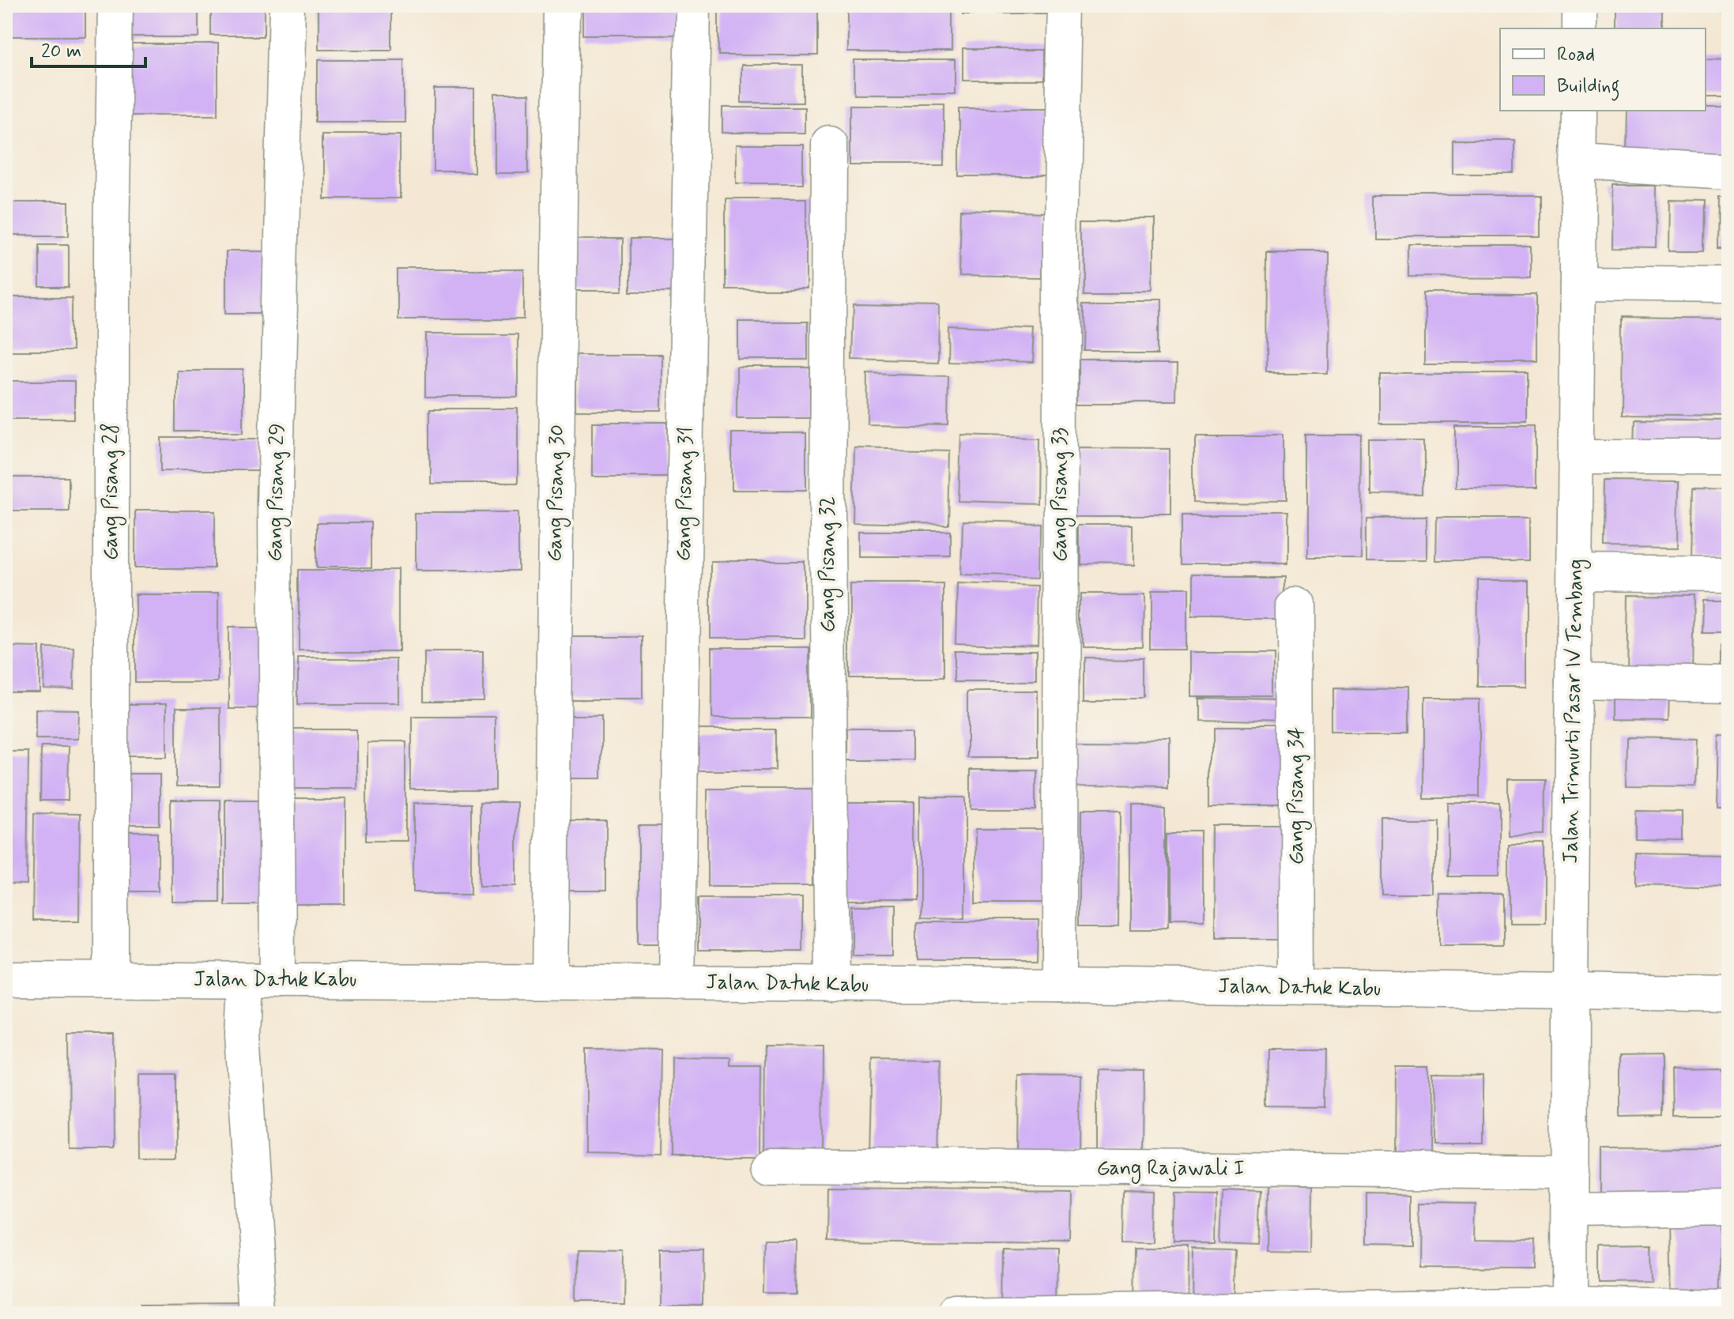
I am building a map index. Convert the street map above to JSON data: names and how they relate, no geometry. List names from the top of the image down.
{
  "streets": {
    "street": [
      "Gang Pisang 28",
      "Gang Pisang 29",
      "Gang Pisang 30",
      "Gang Pisang 31",
      "Gang Pisang 33",
      "Gang Pisang 32",
      "Jalan Trimurti Pasar IV Tembang",
      "Gang Pisang 34",
      "Jalan Datuk Kabu",
      "Gang Rajawali I"
    ]
  },
  "crossings": [
    ["Gang Pisang 28", "Jalan Datuk Kabu"],
    ["Gang Pisang 29", "Jalan Datuk Kabu"],
    ["Gang Pisang 30", "Jalan Datuk Kabu"],
    ["Gang Pisang 31", "Jalan Datuk Kabu"],
    ["Gang Pisang 33", "Jalan Datuk Kabu"],
    ["Gang Pisang 32", "Jalan Datuk Kabu"],
    ["Jalan Trimurti Pasar IV Tembang", "Jalan Datuk Kabu"],
    ["Jalan Trimurti Pasar IV Tembang", "Gang Rajawali I"],
    ["Gang Pisang 34", "Jalan Datuk Kabu"]
  ],
  "legend": ["Road", "Building"],
  "scale_bar": "20 m"
}
